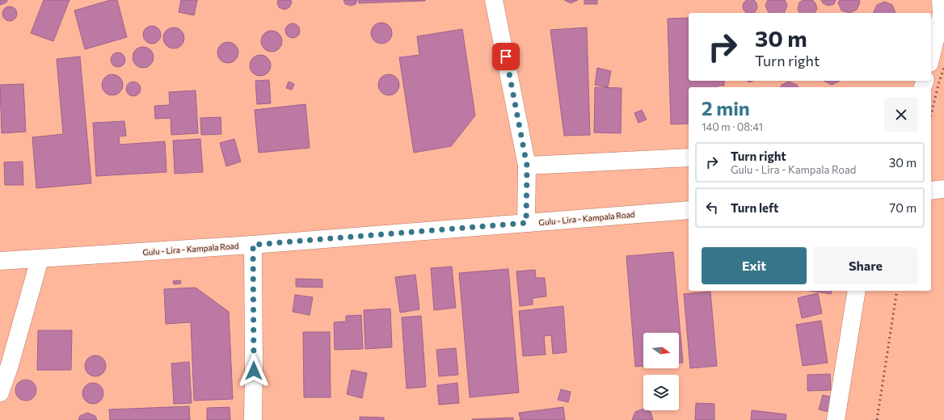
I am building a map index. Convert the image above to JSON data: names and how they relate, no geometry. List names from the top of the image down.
{
  "streets": {
    "street": ["Gulu - Lira - Kampala Road"]
  },
  "north": "right",
  "page": {
    "turn": ["30 m", "Turn right"],
    "heading": ["2 min", "140 m · 08:41"],
    "list": [
      {
        "name": "Turn right",
        "note": "Gulu - Lira - Kampala Road",
        "value": "30 m"
      },
      {
        "name": "Turn left",
        "value": "70 m"
      }
    ],
    "buttons": ["Exit", "Share"]
  }
}
